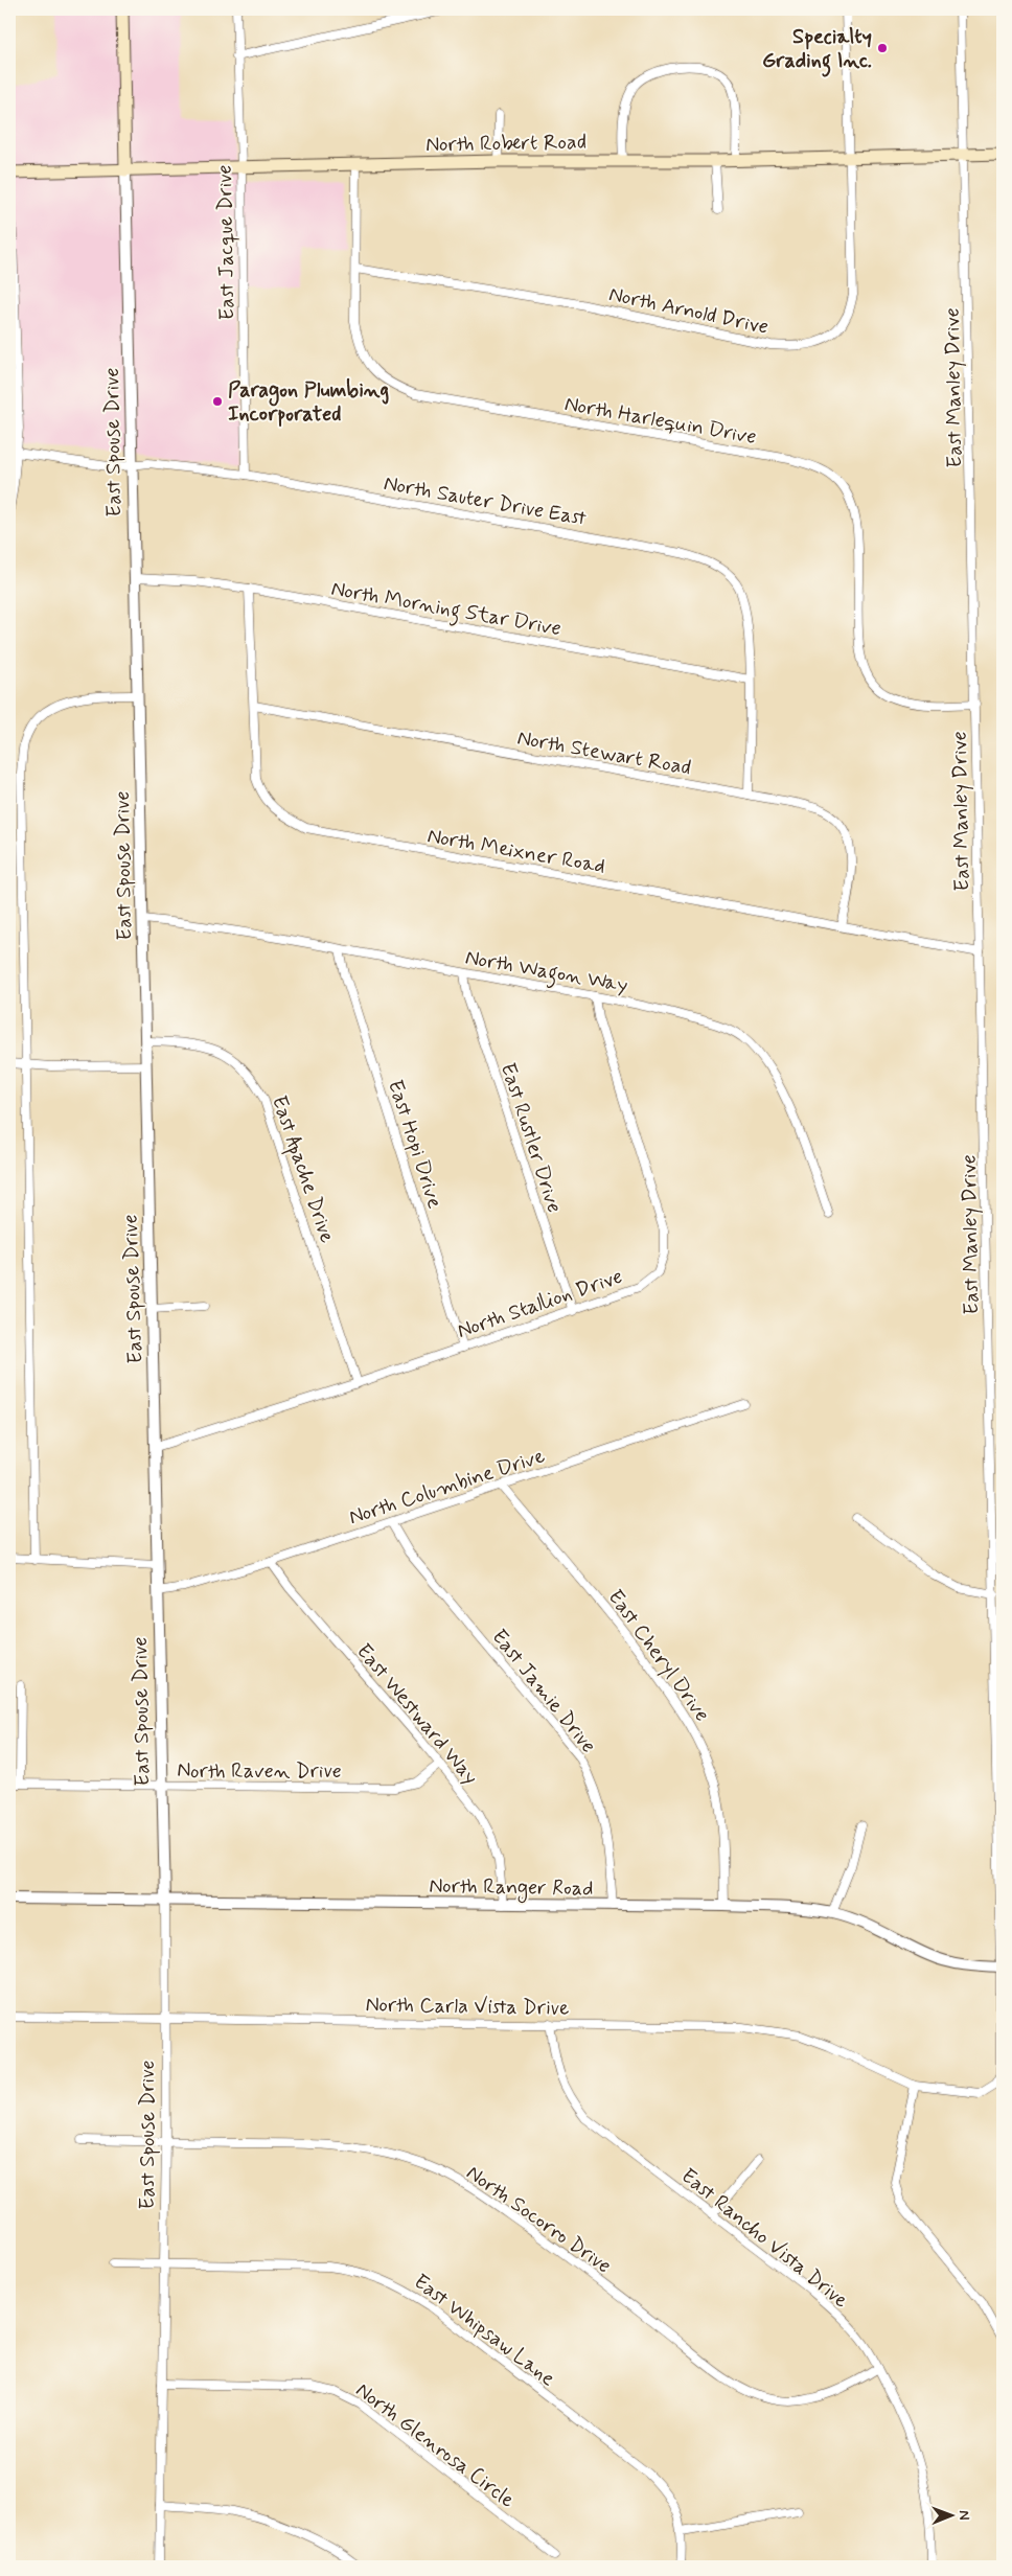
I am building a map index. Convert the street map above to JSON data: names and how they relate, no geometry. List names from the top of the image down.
{
  "streets": {
    "main road": ["North Robert Road", "East Spouse Drive"],
    "street": [
      "East Jacque Drive",
      "North Arnold Drive",
      "East Manley Drive",
      "North Harlequin Drive",
      "North Sauter Drive East",
      "North Morning Star Drive",
      "North Stewart Road",
      "North Meixner Road",
      "North Wagon Way",
      "East Rustler Drive",
      "East Hopi Drive",
      "East Apache Drive",
      "North Stallion Drive",
      "North Columbine Drive",
      "East Cheryl Drive",
      "East Jamie Drive",
      "East Westward Way",
      "North Raven Drive",
      "North Ranger Road",
      "North Carla Vista Drive",
      "North Socorro Drive",
      "East Rancho Vista Drive",
      "East Whipsaw Lane",
      "North Glenrosa Circle"
    ]
  },
  "crossings": [
    ["North Robert Road", "East Jacque Drive"],
    ["North Robert Road", "North Arnold Drive"],
    ["North Robert Road", "East Manley Drive"],
    ["North Robert Road", "North Harlequin Drive"],
    ["North Robert Road", "East Spouse Drive"],
    ["East Jacque Drive", "North Sauter Drive East"],
    ["North Arnold Drive", "North Harlequin Drive"],
    ["East Manley Drive", "North Harlequin Drive"],
    ["East Manley Drive", "North Meixner Road"],
    ["East Manley Drive", "North Ranger Road"],
    ["East Manley Drive", "North Carla Vista Drive"],
    ["East Spouse Drive", "North Sauter Drive East"],
    ["East Spouse Drive", "North Morning Star Drive"],
    ["East Spouse Drive", "North Wagon Way"],
    ["East Spouse Drive", "East Apache Drive"],
    ["East Spouse Drive", "North Stallion Drive"],
    ["East Spouse Drive", "North Columbine Drive"],
    ["East Spouse Drive", "North Raven Drive"],
    ["East Spouse Drive", "North Ranger Road"],
    ["East Spouse Drive", "North Carla Vista Drive"],
    ["East Spouse Drive", "North Socorro Drive"],
    ["East Spouse Drive", "East Whipsaw Lane"],
    ["East Spouse Drive", "North Glenrosa Circle"],
    ["North Sauter Drive East", "North Morning Star Drive"],
    ["North Sauter Drive East", "North Stewart Road"],
    ["North Morning Star Drive", "North Meixner Road"],
    ["North Stewart Road", "North Meixner Road"],
    ["North Wagon Way", "East Rustler Drive"],
    ["North Wagon Way", "East Hopi Drive"],
    ["North Wagon Way", "North Stallion Drive"],
    ["East Rustler Drive", "North Stallion Drive"],
    ["East Hopi Drive", "North Stallion Drive"],
    ["East Apache Drive", "North Stallion Drive"],
    ["North Columbine Drive", "East Cheryl Drive"],
    ["North Columbine Drive", "East Jamie Drive"],
    ["North Columbine Drive", "East Westward Way"],
    ["East Cheryl Drive", "North Ranger Road"],
    ["East Jamie Drive", "North Ranger Road"],
    ["East Westward Way", "North Raven Drive"],
    ["East Westward Way", "North Ranger Road"],
    ["North Carla Vista Drive", "East Rancho Vista Drive"],
    ["North Socorro Drive", "East Rancho Vista Drive"]
  ],
  "places": ["Specialty Grading Inc.", "Paragon Plumbing Incorporated"],
  "north": "right"
}
